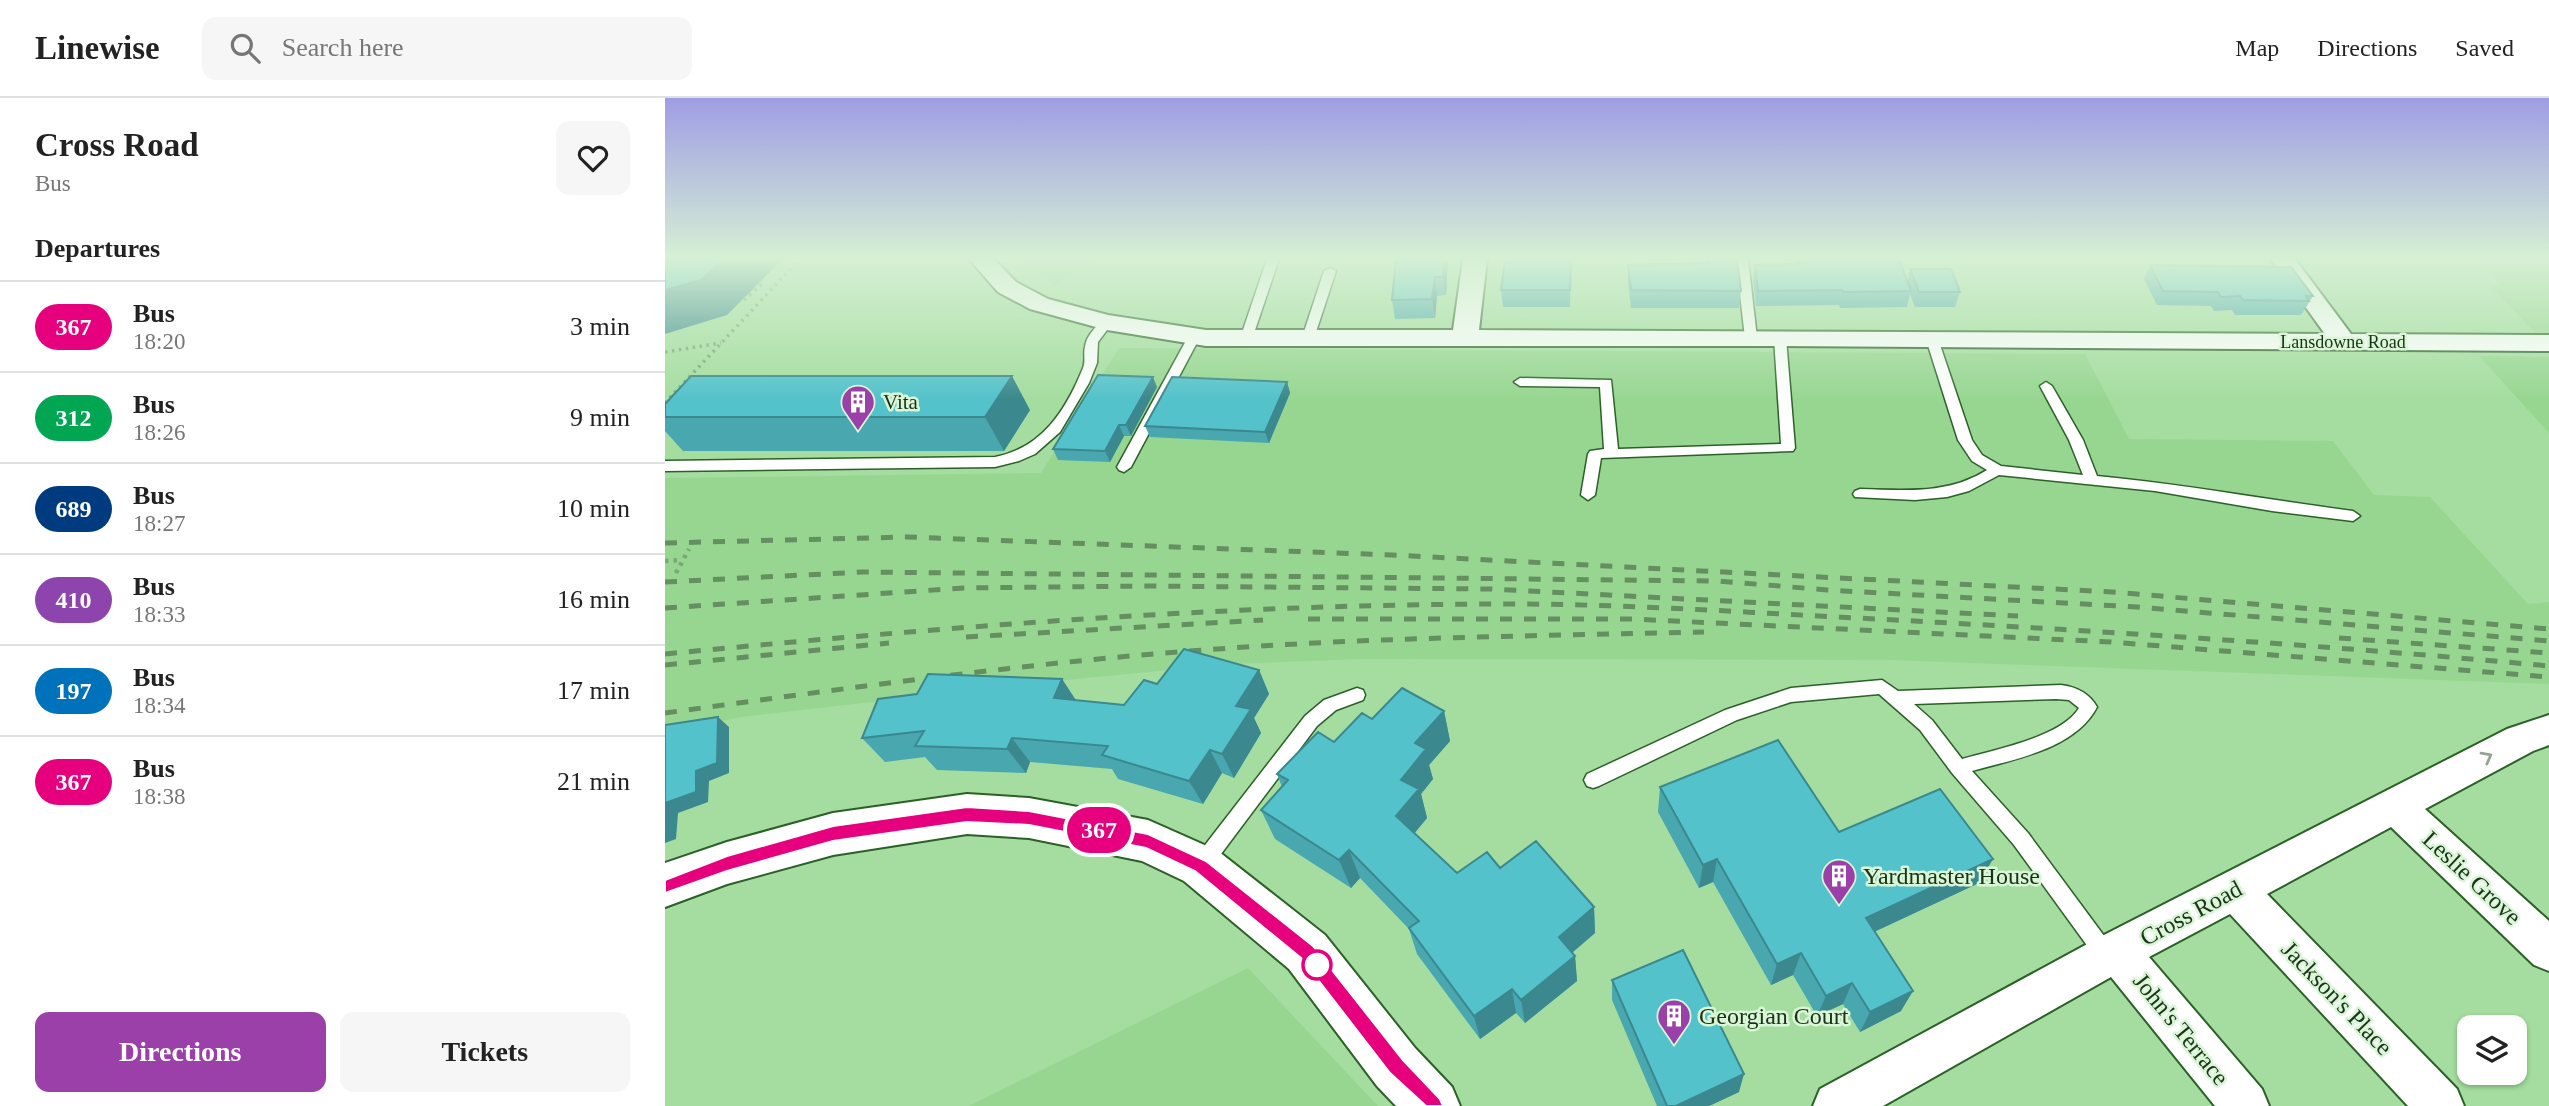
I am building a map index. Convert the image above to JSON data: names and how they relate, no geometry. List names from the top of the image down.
{
  "streets": {
    "street": [
      "Lansdowne Road",
      "Leslie Grove",
      "Cross Road",
      "Jackson's Place",
      "John's Terrace"
    ]
  },
  "crossings": [
    ["Leslie Grove", "Cross Road"],
    ["Cross Road", "Jackson's Place"],
    ["Cross Road", "John's Terrace"]
  ],
  "places": {
    "building": ["Vita", "Yardmaster House", "Georgian Court"]
  },
  "lines": ["bus line 367"],
  "page": {
    "header": "Linewise",
    "search": "Search here",
    "nav": ["Map", "Directions", "Saved"],
    "heading": [
      ["Cross Road", "Bus"],
      "Departures"
    ],
    "on_map": "367",
    "list": [
      {
        "mark": "367",
        "name": "Bus",
        "note": "18:20",
        "value": "3 min"
      },
      {
        "mark": "312",
        "name": "Bus",
        "note": "18:26",
        "value": "9 min"
      },
      {
        "mark": "689",
        "name": "Bus",
        "note": "18:27",
        "value": "10 min"
      },
      {
        "mark": "410",
        "name": "Bus",
        "note": "18:33",
        "value": "16 min"
      },
      {
        "mark": "197",
        "name": "Bus",
        "note": "18:34",
        "value": "17 min"
      },
      {
        "mark": "367",
        "name": "Bus",
        "note": "18:38",
        "value": "21 min"
      }
    ],
    "buttons": ["Directions", "Tickets"]
  }
}
